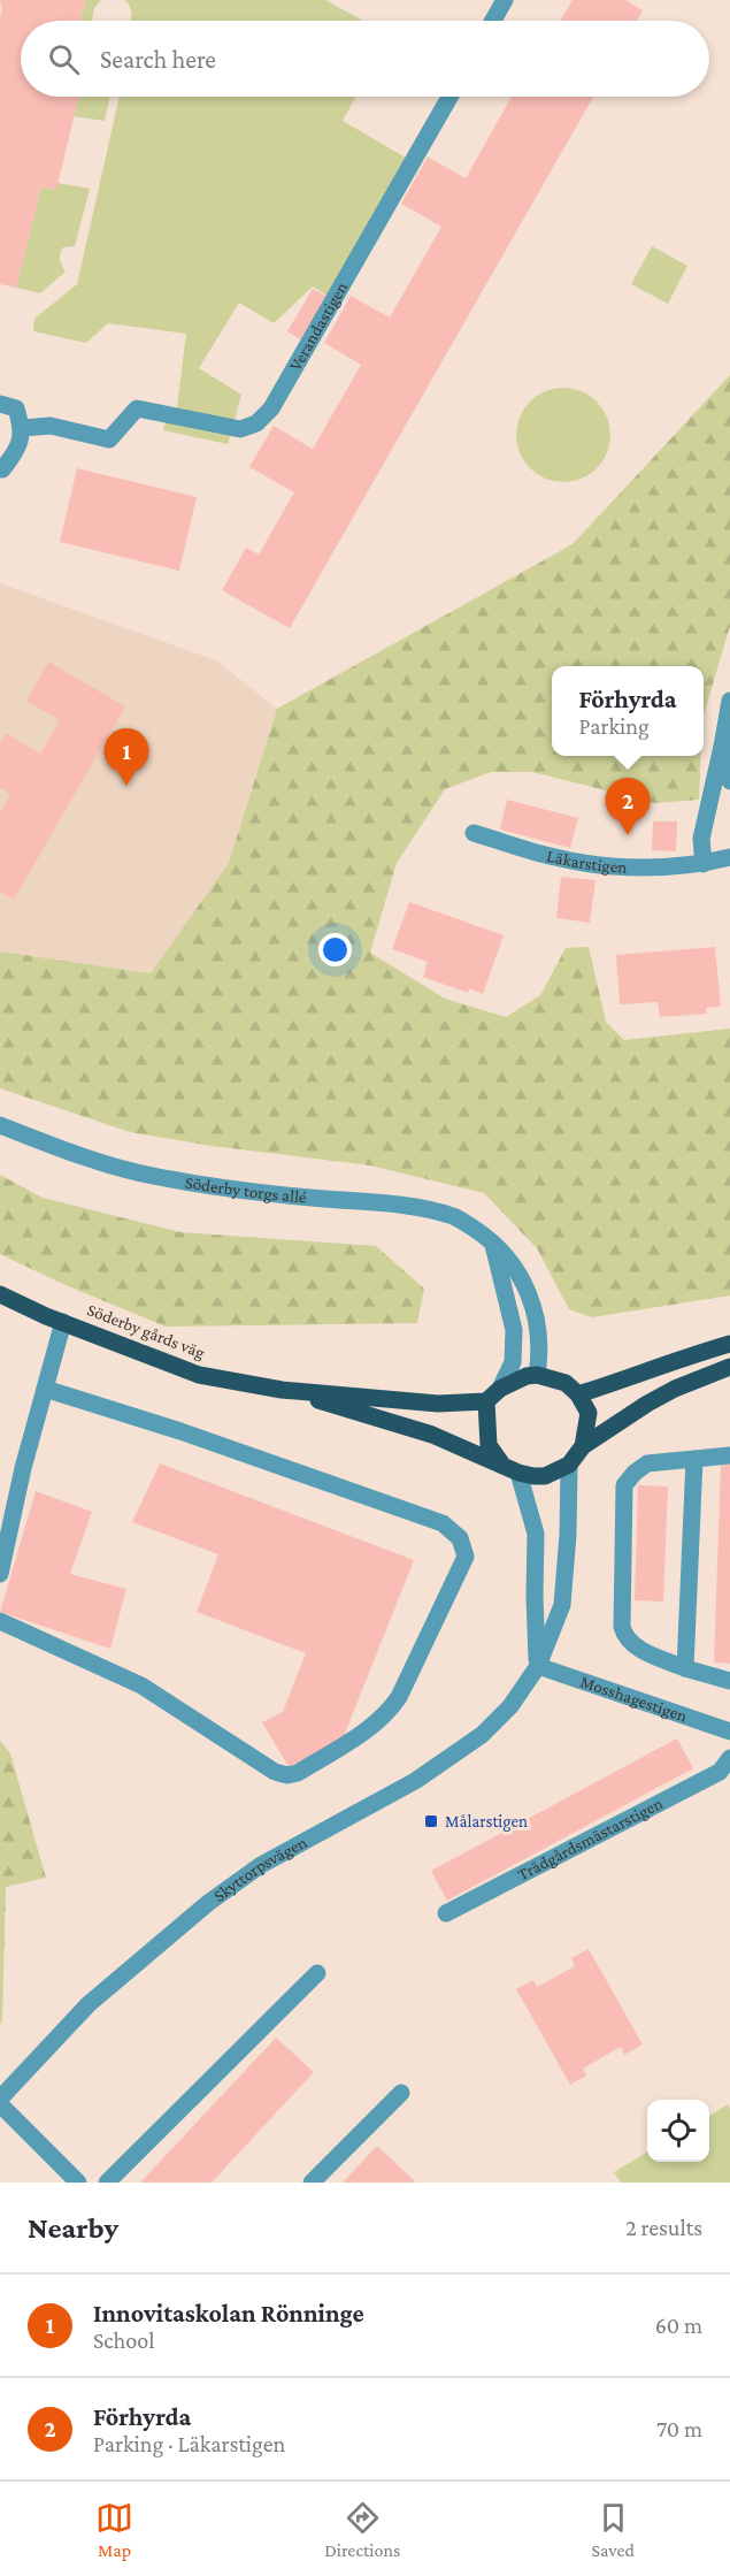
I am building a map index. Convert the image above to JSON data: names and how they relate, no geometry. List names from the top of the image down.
{
  "streets": {
    "main road": ["Söderby gårds väg"],
    "street": [
      "Verandastigen",
      "Läkarstigen",
      "Söderby torgs allé",
      "Mosshagestigen",
      "Trädgårdsmästarstigen",
      "Skyttorpsvägen"
    ]
  },
  "crossings": [
    ["Söderby torgs allé", "Söderby gårds väg"],
    ["Söderby torgs allé", "Skyttorpsvägen"],
    ["Söderby gårds väg", "Skyttorpsvägen"],
    ["Mosshagestigen", "Skyttorpsvägen"]
  ],
  "places": {
    "transit": ["Målarstigen"]
  },
  "page": {
    "search": "Search here",
    "popup": ["Förhyrda", "Parking"],
    "pins": ["1", "2"],
    "heading": ["Nearby", "2 results"],
    "list": [
      {
        "mark": "1",
        "name": "Innovitaskolan Rönninge",
        "note": "School",
        "value": "60 m"
      },
      {
        "mark": "2",
        "name": "Förhyrda",
        "note": "Parking · Läkarstigen",
        "value": "70 m"
      }
    ],
    "nav": ["Map", "Directions", "Saved"]
  }
}
